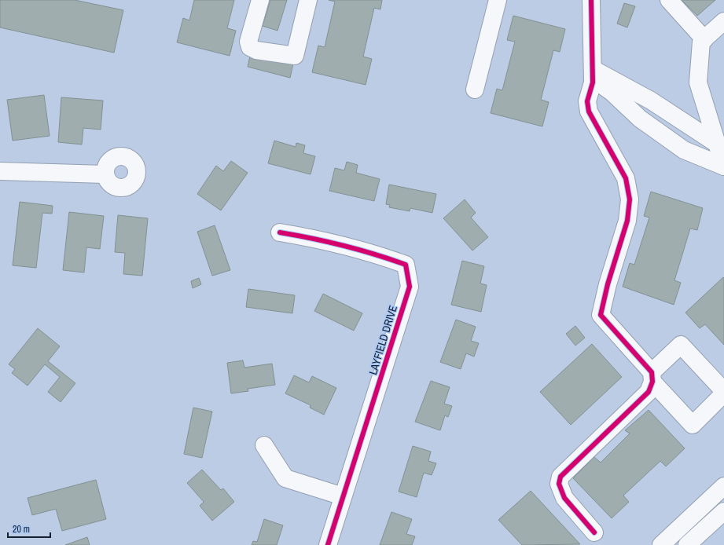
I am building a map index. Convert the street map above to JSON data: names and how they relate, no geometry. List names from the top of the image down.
{
  "streets": {
    "street": ["LAYFIELD DRIVE"]
  },
  "scale_bar": "20 m"
}
